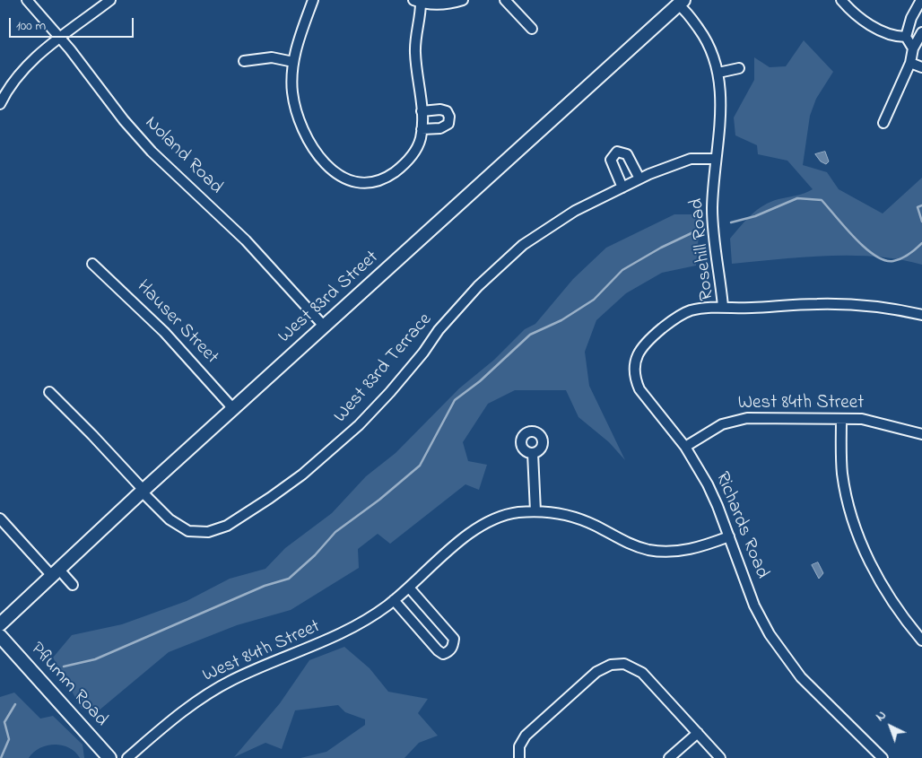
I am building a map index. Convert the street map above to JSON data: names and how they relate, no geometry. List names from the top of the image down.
{
  "streets": {
    "street": [
      "Noland Road",
      "Rosehill Road",
      "West 83rd Street",
      "Hauser Street",
      "West 83rd Terrace",
      "West 84th Street",
      "Richards Road",
      "Pflumm Road"
    ]
  },
  "crossings": [
    ["Noland Road", "West 83rd Street"],
    ["Rosehill Road", "West 83rd Street"],
    ["Rosehill Road", "West 83rd Terrace"],
    ["Rosehill Road", "Richards Road"],
    ["West 83rd Street", "Hauser Street"],
    ["West 83rd Street", "West 83rd Terrace"],
    ["West 84th Street", "Richards Road"]
  ],
  "scale_bar": "100 m",
  "north": "top left"
}
